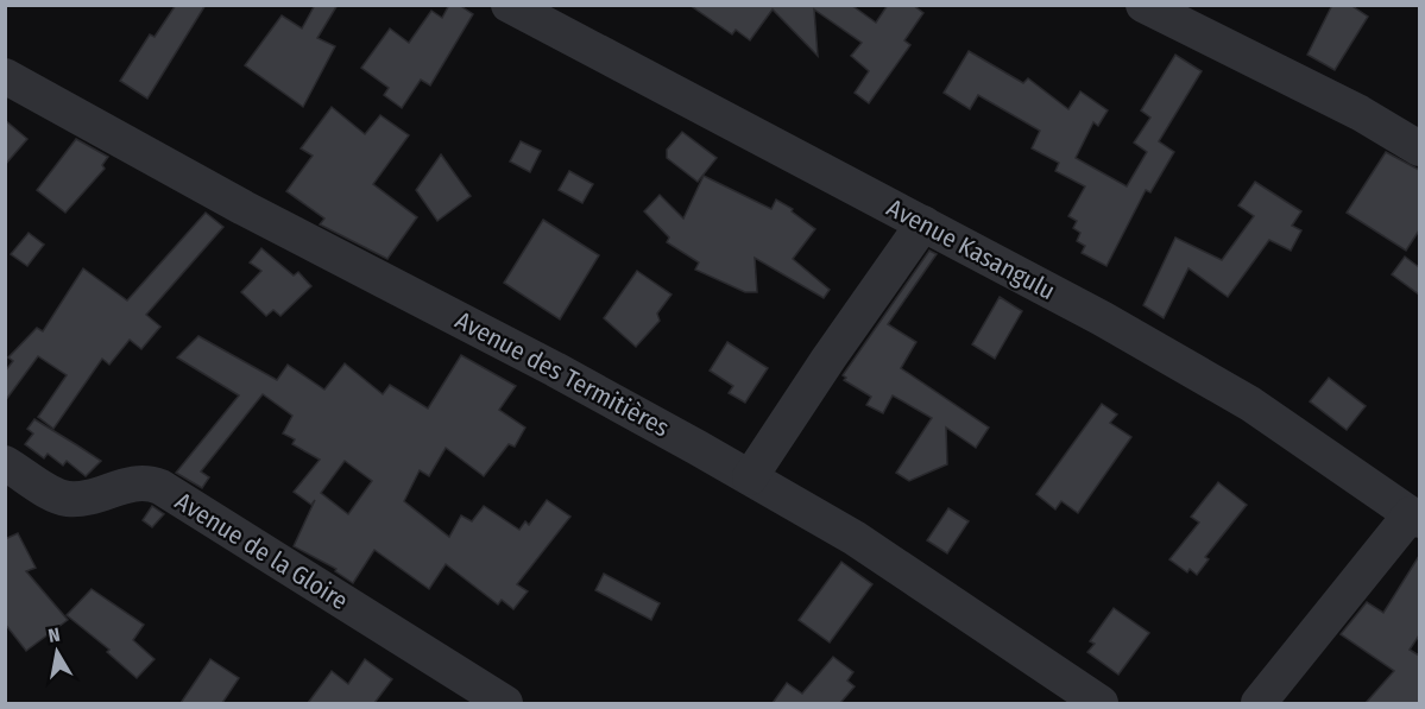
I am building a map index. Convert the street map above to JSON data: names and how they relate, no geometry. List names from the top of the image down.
{
  "streets": {
    "street": ["Avenue Kasangulu", "Avenue des Termitières", "Avenue de la Gloire"]
  },
  "north": "top"
}
